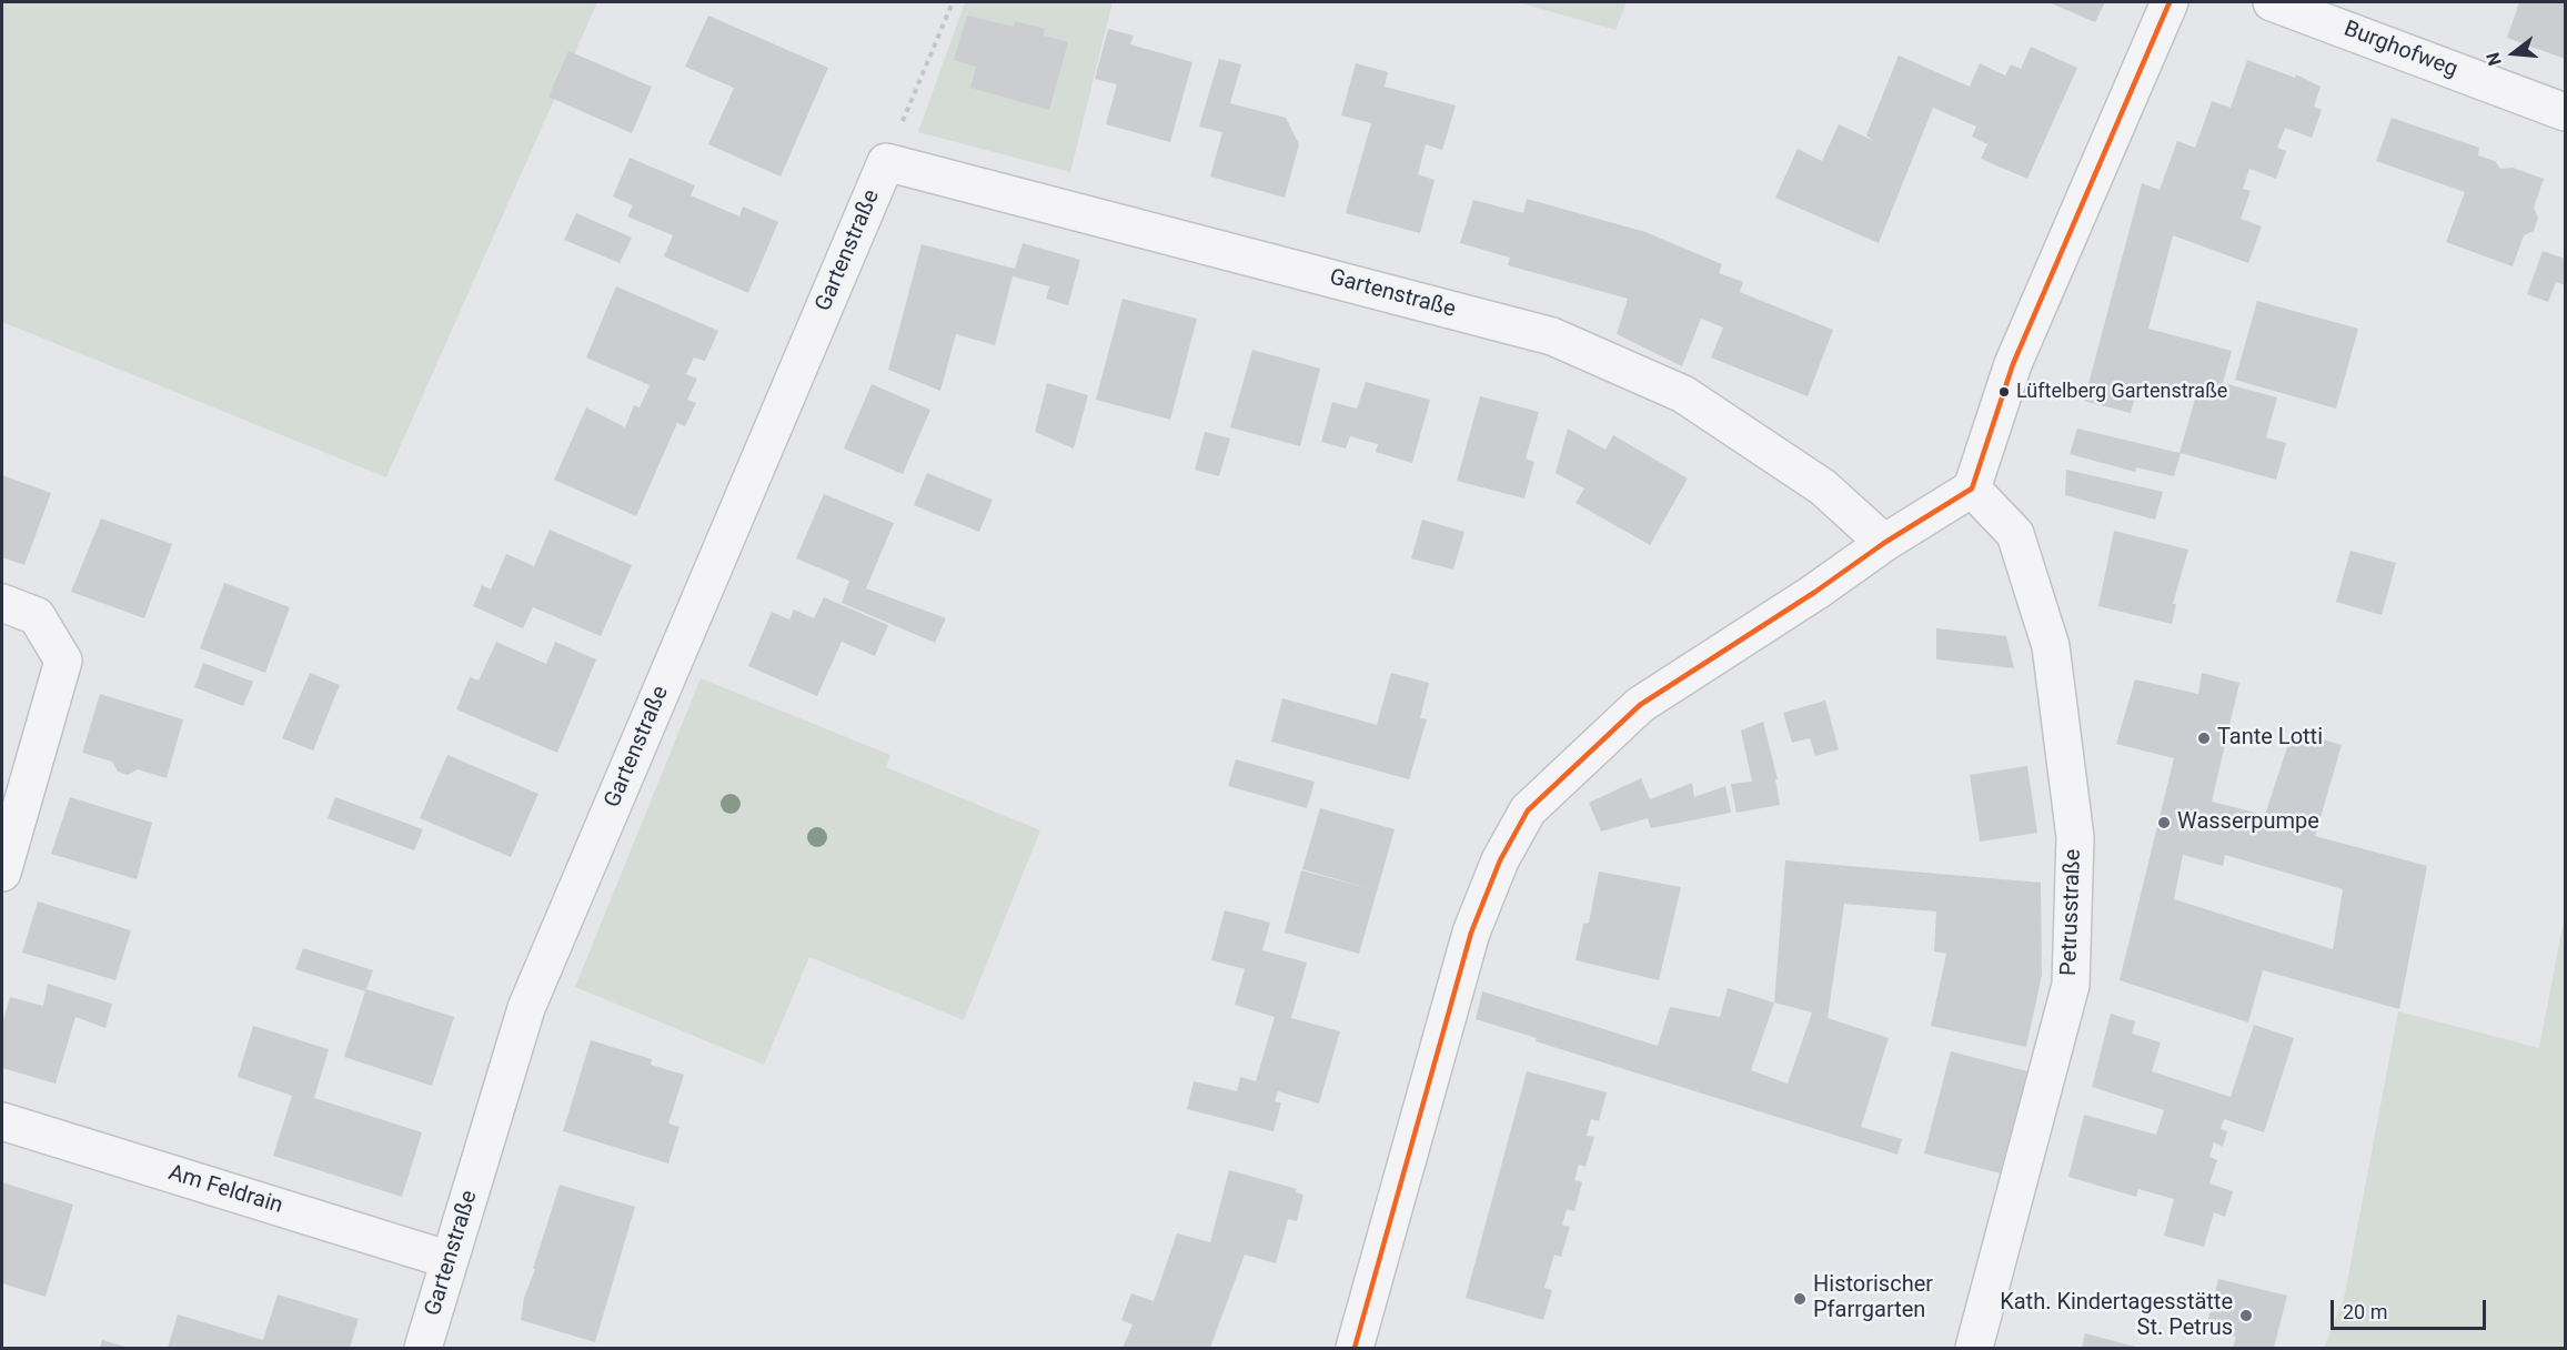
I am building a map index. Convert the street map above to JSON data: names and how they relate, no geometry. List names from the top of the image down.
{
  "streets": {
    "street": [
      "Burghofweg",
      "Gartenstraße",
      "Petrusstraße",
      "Am Feldrain"
    ]
  },
  "crossings": [
    ["Gartenstraße", "Am Feldrain"]
  ],
  "places": [
    "Lüftelberg Gartenstraße",
    "Tante Lotti",
    "Wasserpumpe",
    "Historischer Pfarrgarten",
    "Kath. Kindertagesstätte St. Petrus"
  ],
  "scale_bar": "20 m",
  "north": "left"
}
